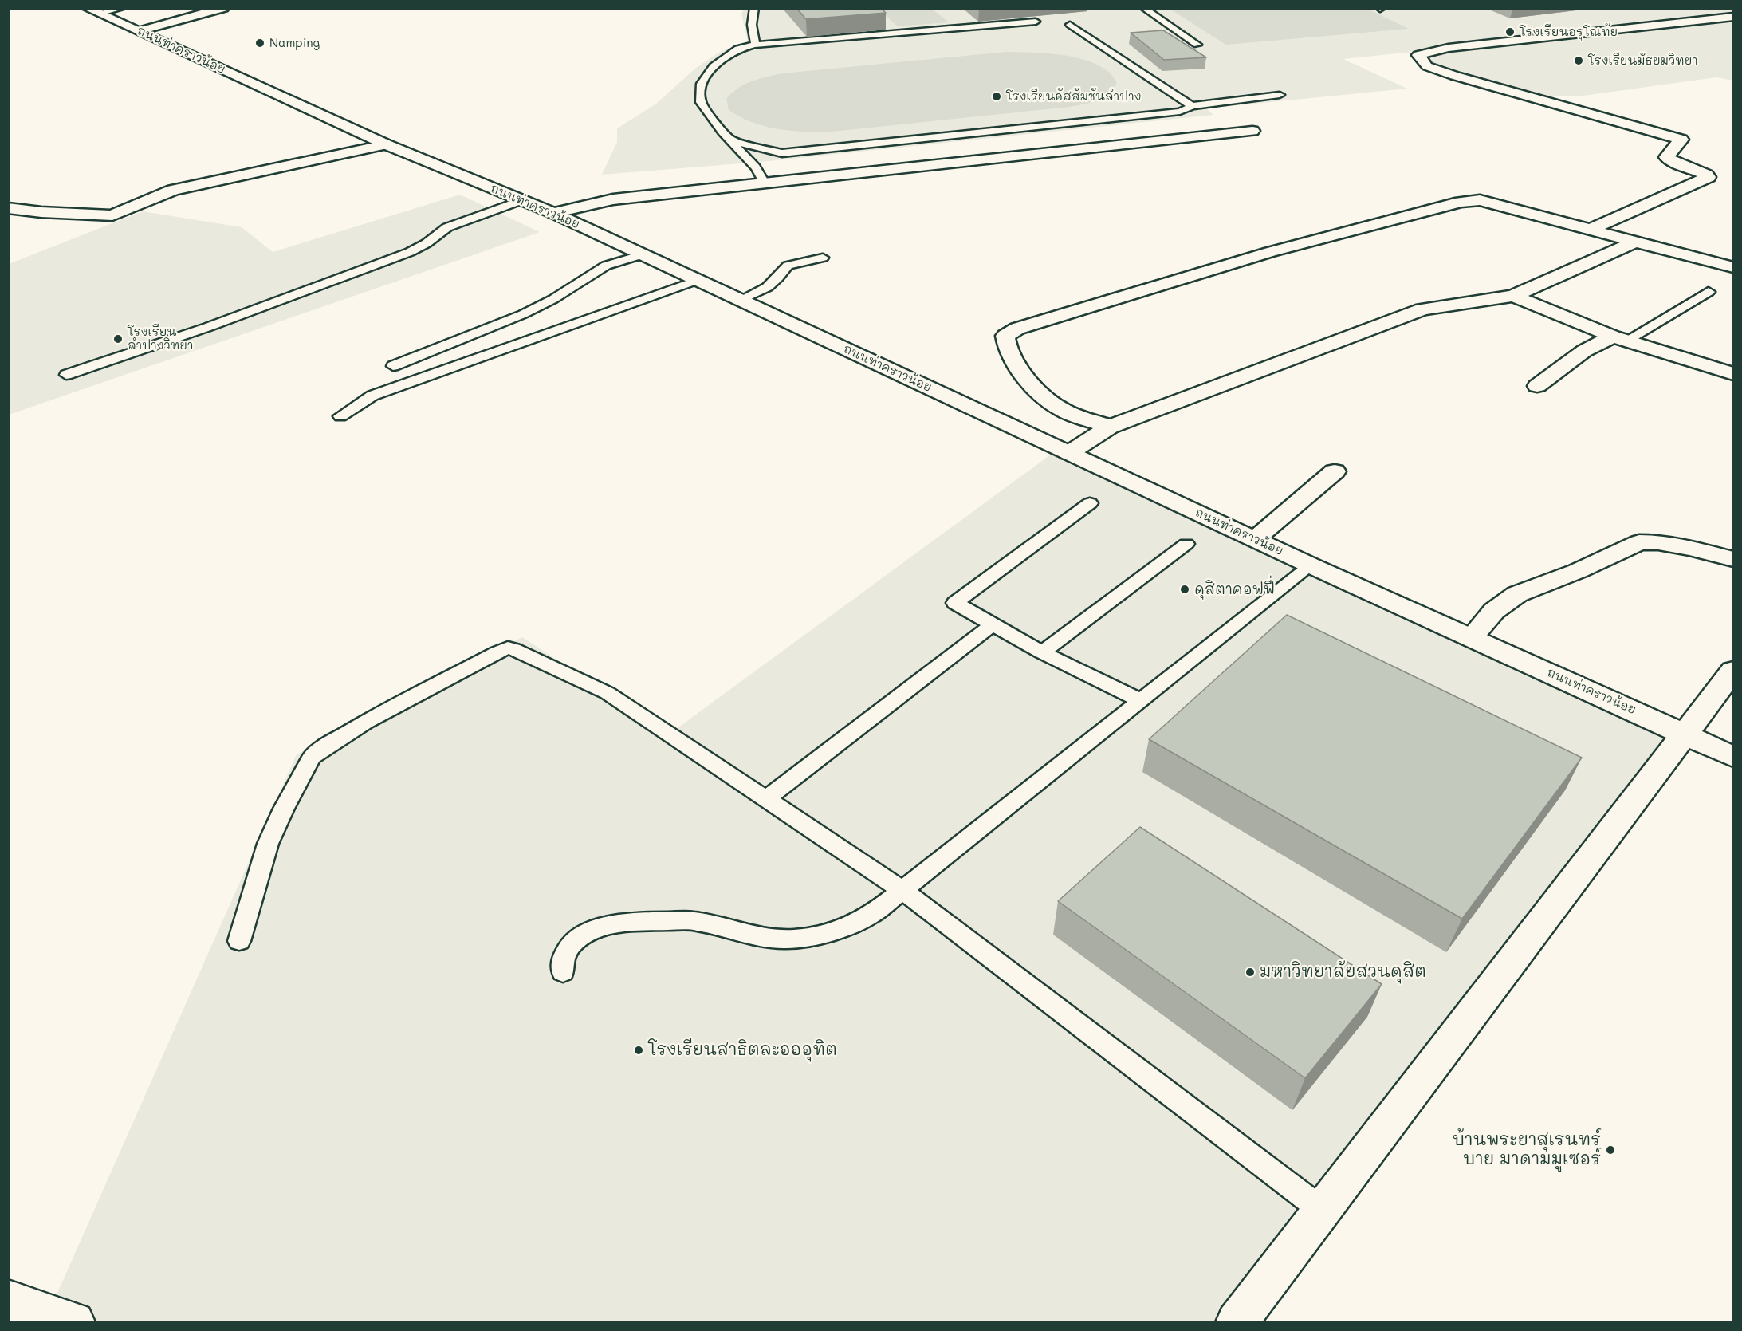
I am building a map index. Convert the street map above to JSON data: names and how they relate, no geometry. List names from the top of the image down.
{
  "streets": {
    "street": ["ถนนท่าคราวน้อย"]
  },
  "places": [
    "โรงเรียนอรุโณทัย",
    "Namping",
    "โรงเรียนมัธยมวิทยา",
    "โรงเรียนอัสสัมชันลำปาง",
    "โรงเรียน ลำปางวิทยา",
    "ดุสิตาคอฟฟี่",
    "มหาวิทยาลัยสวนดุสิต",
    "โรงเรียนสาธิตละอออุทิต",
    "บ้านพระยาสุเรนทร์ บาย มาดามมูเซอร์"
  ]
}
